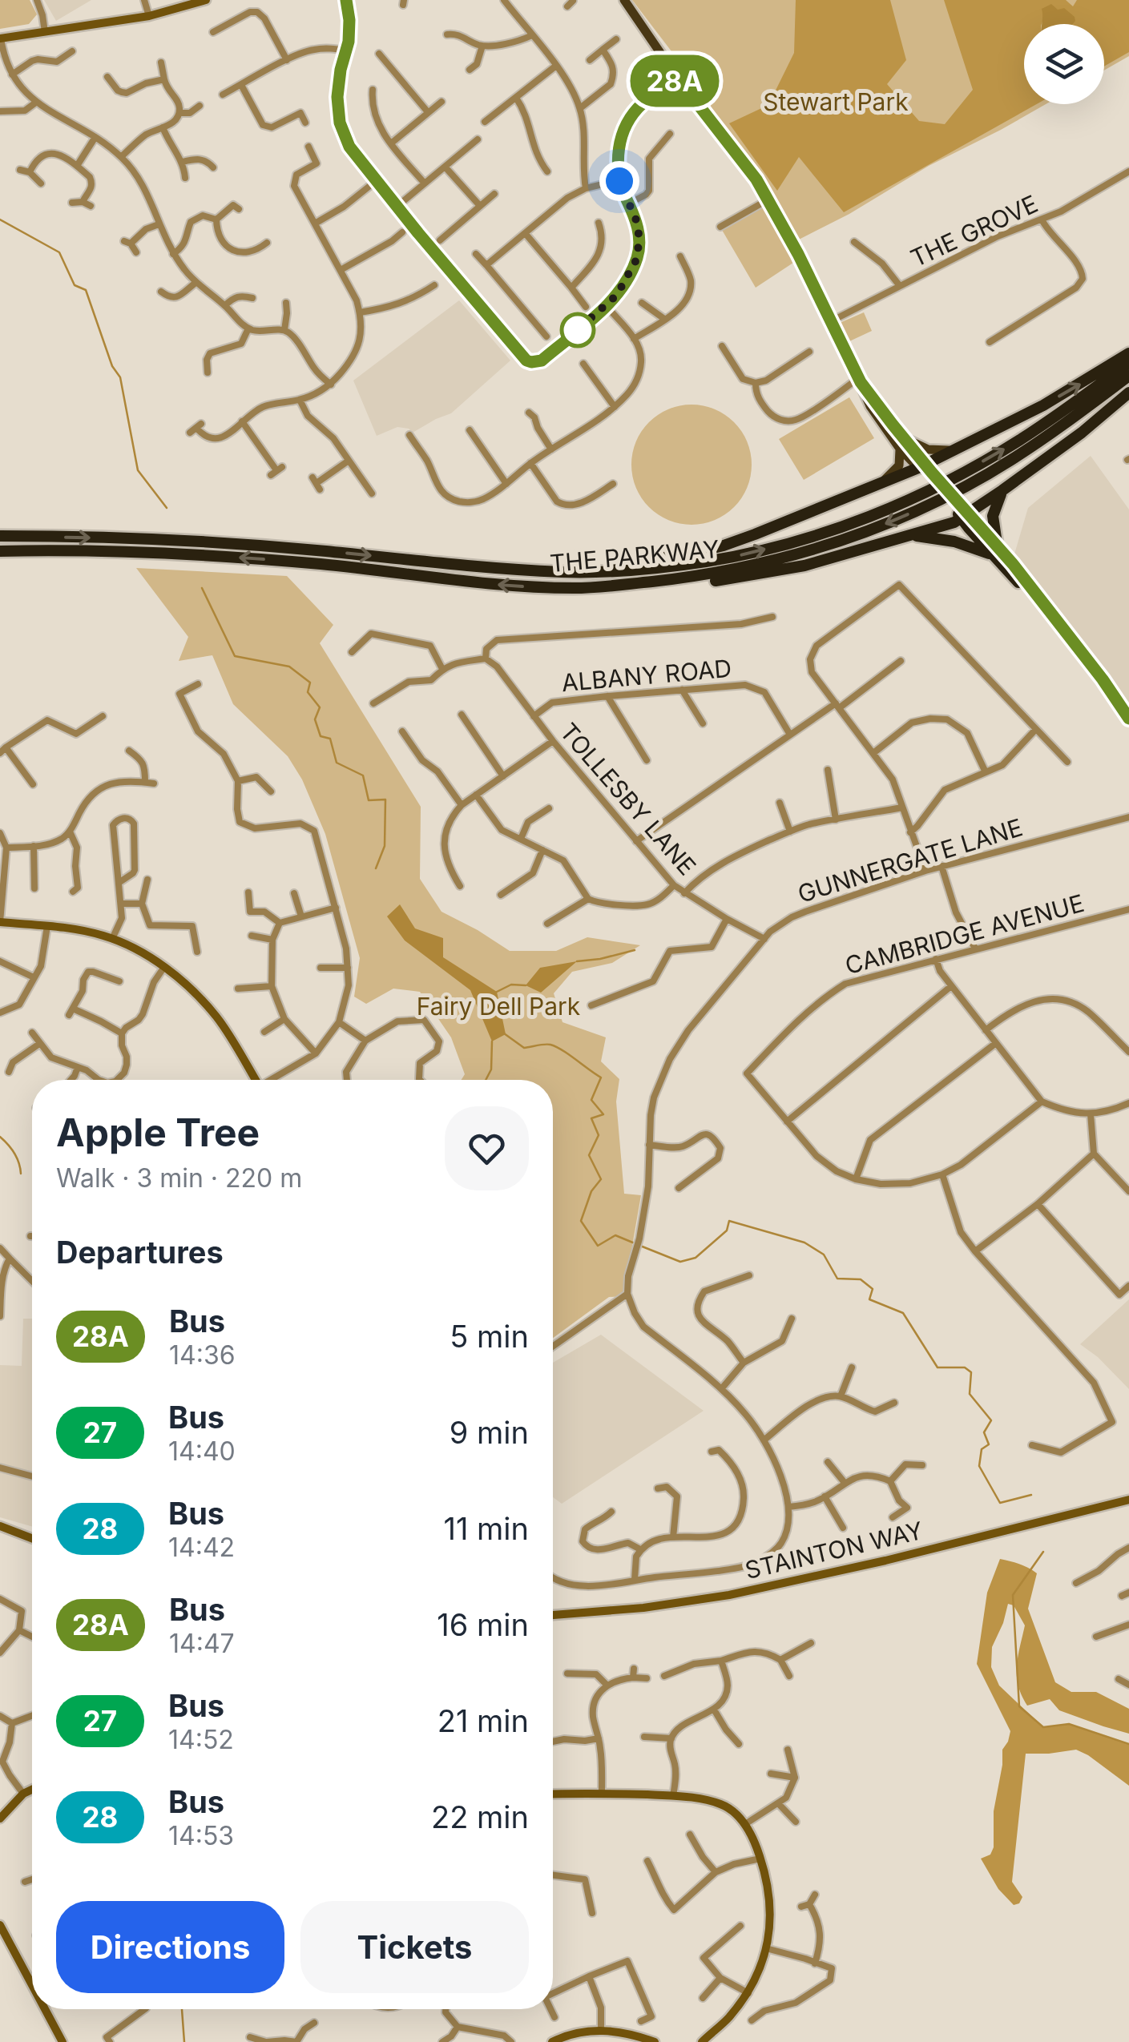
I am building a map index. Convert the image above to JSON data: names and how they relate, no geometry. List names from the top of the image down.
{
  "streets": {
    "highway": ["THE PARKWAY"],
    "street": [
      "THE GROVE",
      "ALBANY ROAD",
      "TOLLESBY LANE",
      "GUNNERGATE LANE",
      "CAMBRIDGE AVENUE",
      "STAINTON WAY"
    ]
  },
  "crossings": [
    ["ALBANY ROAD", "TOLLESBY LANE"],
    ["TOLLESBY LANE", "GUNNERGATE LANE"]
  ],
  "parks": ["Stewart Park", "Fairy Dell Park"],
  "lines": ["bus line 28A"],
  "page": {
    "on_map": "28A",
    "heading": [
      ["Apple Tree", "Walk · 3 min · 220 m"],
      "Departures"
    ],
    "list": [
      {
        "mark": "28A",
        "name": "Bus",
        "note": "14:36",
        "value": "5 min"
      },
      {
        "mark": "27",
        "name": "Bus",
        "note": "14:40",
        "value": "9 min"
      },
      {
        "mark": "28",
        "name": "Bus",
        "note": "14:42",
        "value": "11 min"
      },
      {
        "mark": "28A",
        "name": "Bus",
        "note": "14:47",
        "value": "16 min"
      },
      {
        "mark": "27",
        "name": "Bus",
        "note": "14:52",
        "value": "21 min"
      },
      {
        "mark": "28",
        "name": "Bus",
        "note": "14:53",
        "value": "22 min"
      }
    ],
    "buttons": ["Directions", "Tickets"]
  }
}
